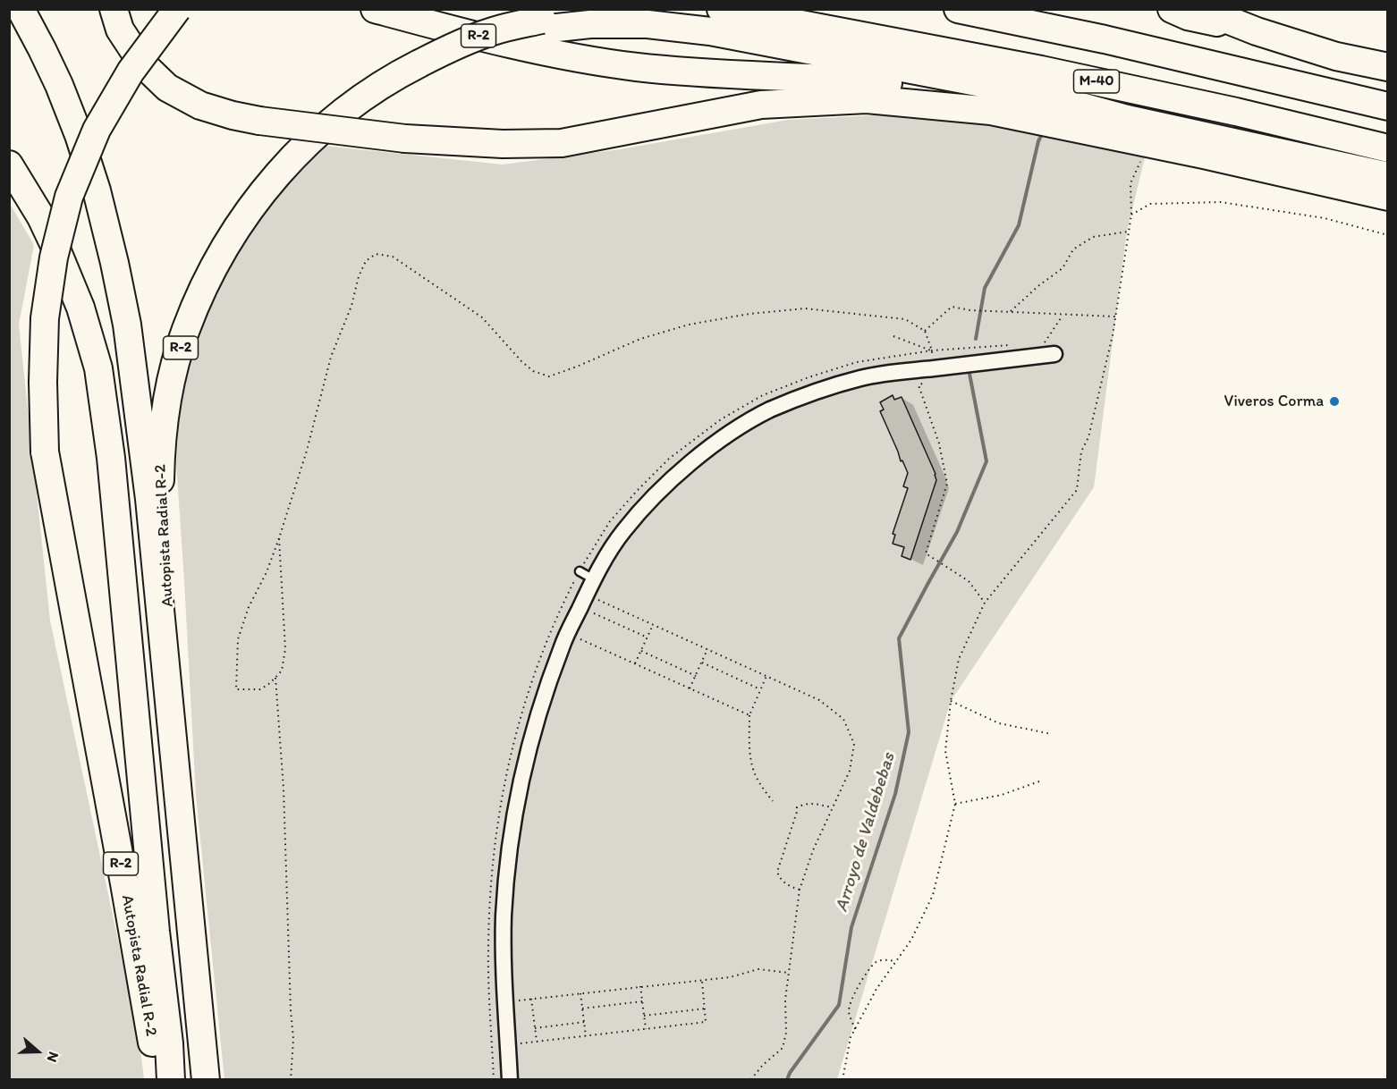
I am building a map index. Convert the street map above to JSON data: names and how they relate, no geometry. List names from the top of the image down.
{
  "streets": {
    "highway": ["R-2", "M-40", "Autopista Radial R-2"]
  },
  "crossings": [
    ["M-40", "Autopista Radial R-2"]
  ],
  "water": ["Arroyo de Valdebebas"],
  "places": ["Viveros Corma"],
  "north": "right"
}
